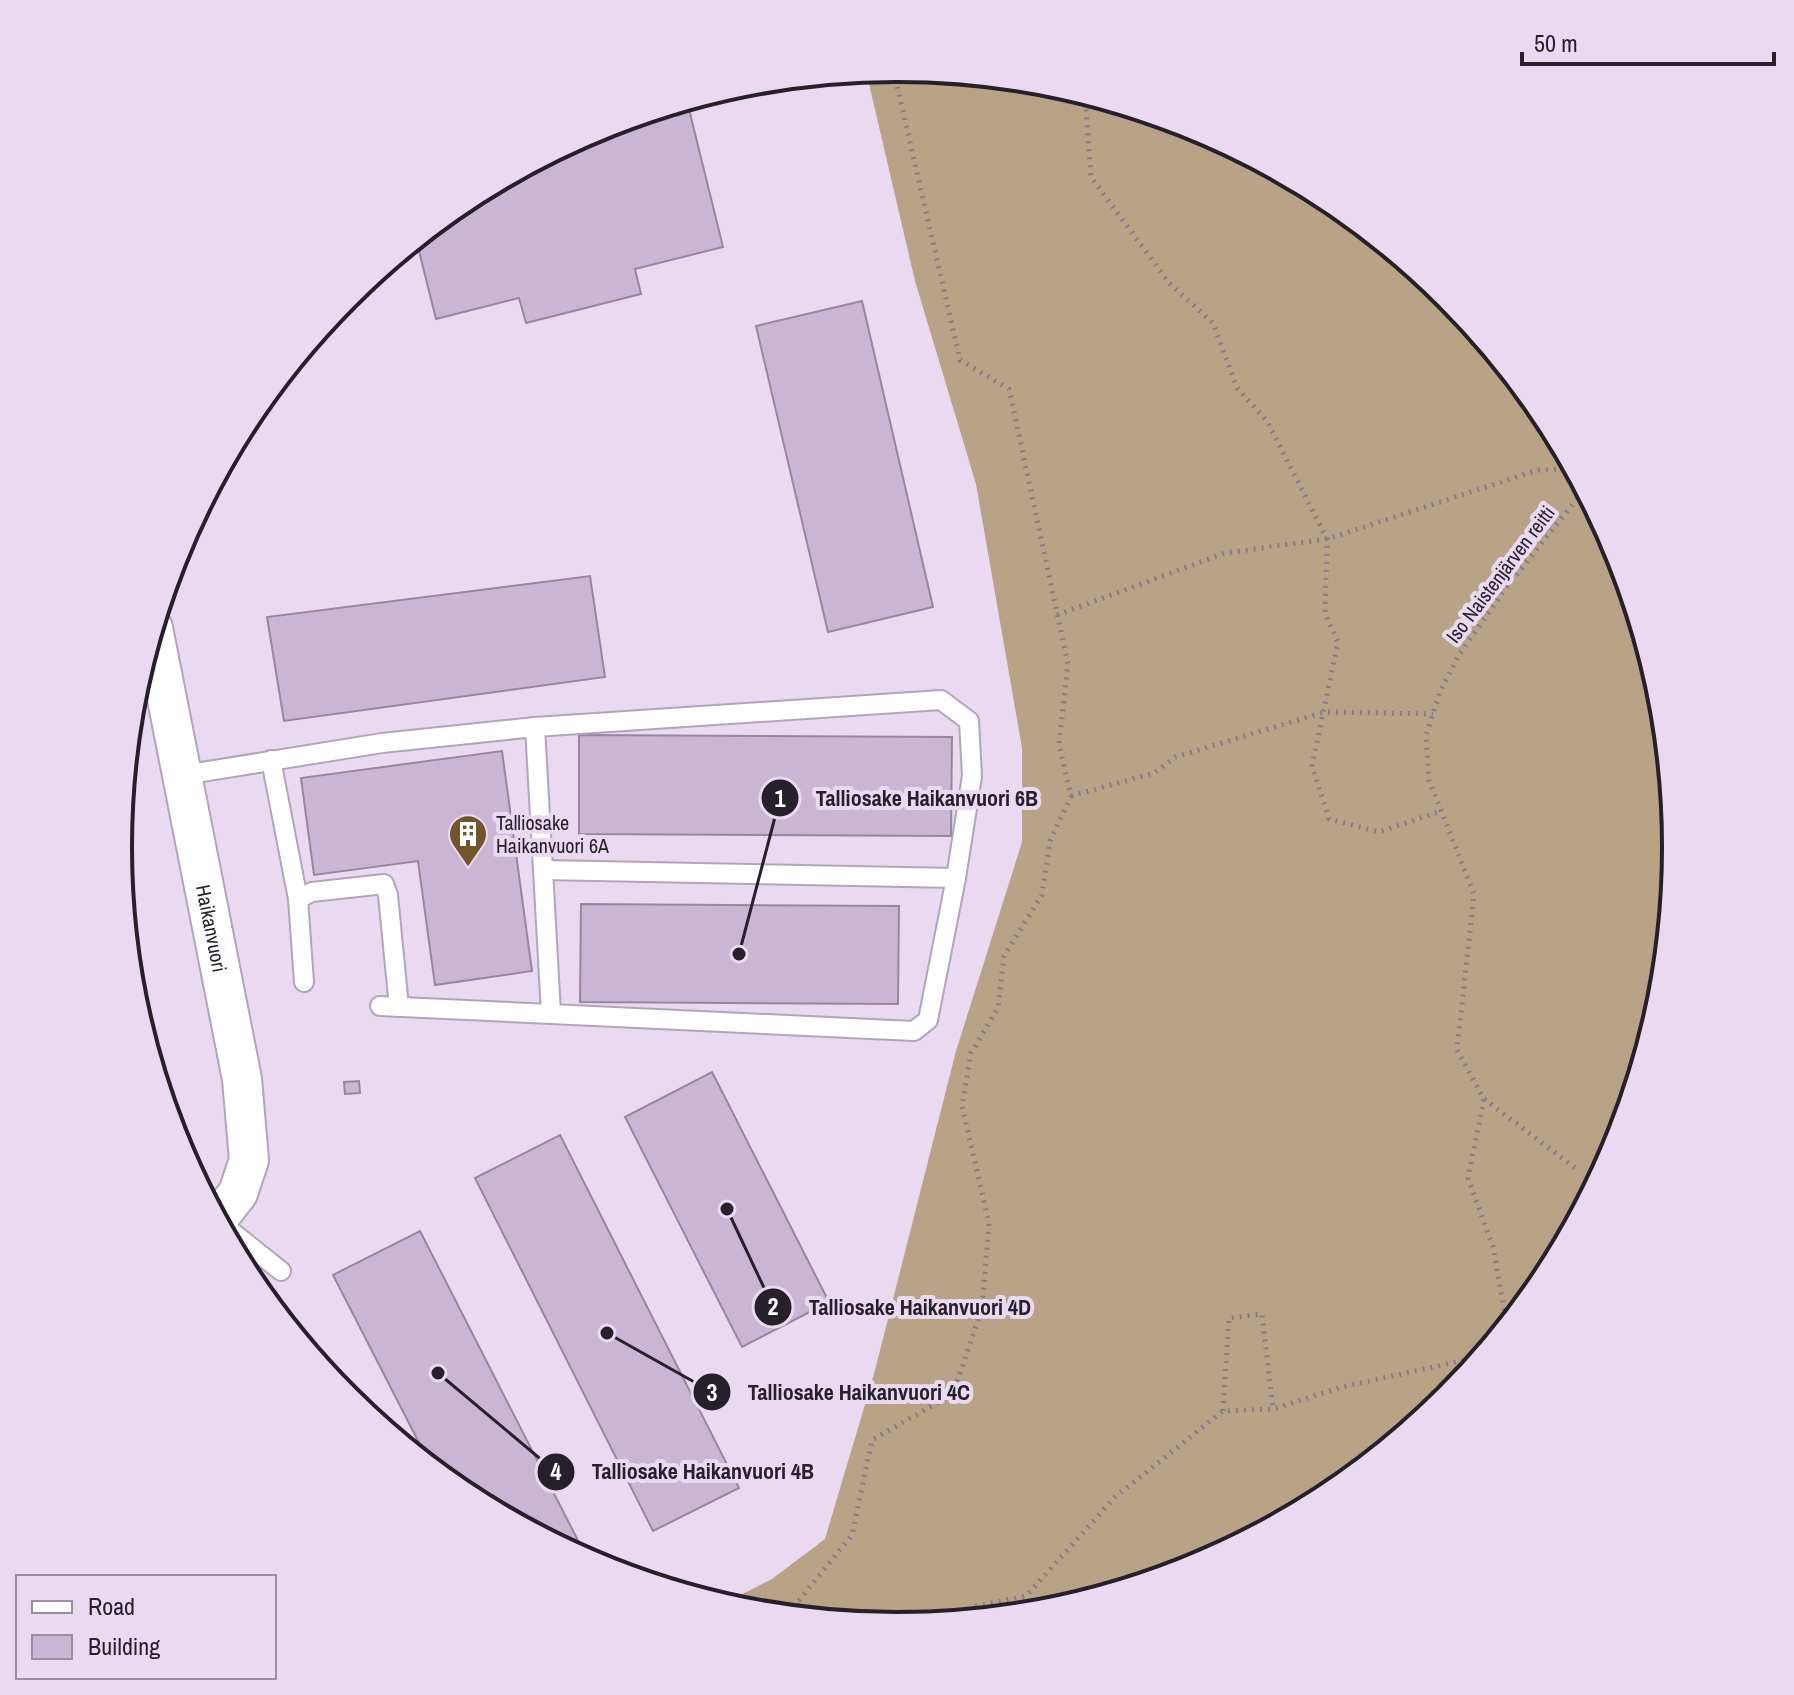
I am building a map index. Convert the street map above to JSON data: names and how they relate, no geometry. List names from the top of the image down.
{
  "streets": {
    "street": ["Haikanvuori"],
    "path": ["Iso Naistenjärven reitti"]
  },
  "places": {
    "building": ["Talliosake Haikanvuori 6A"],
    "other": [
      "Talliosake Haikanvuori 6B",
      "Talliosake Haikanvuori 4D",
      "Talliosake Haikanvuori 4C",
      "Talliosake Haikanvuori 4B"
    ]
  },
  "legend": ["Road", "Building"],
  "scale_bar": "50 m"
}
